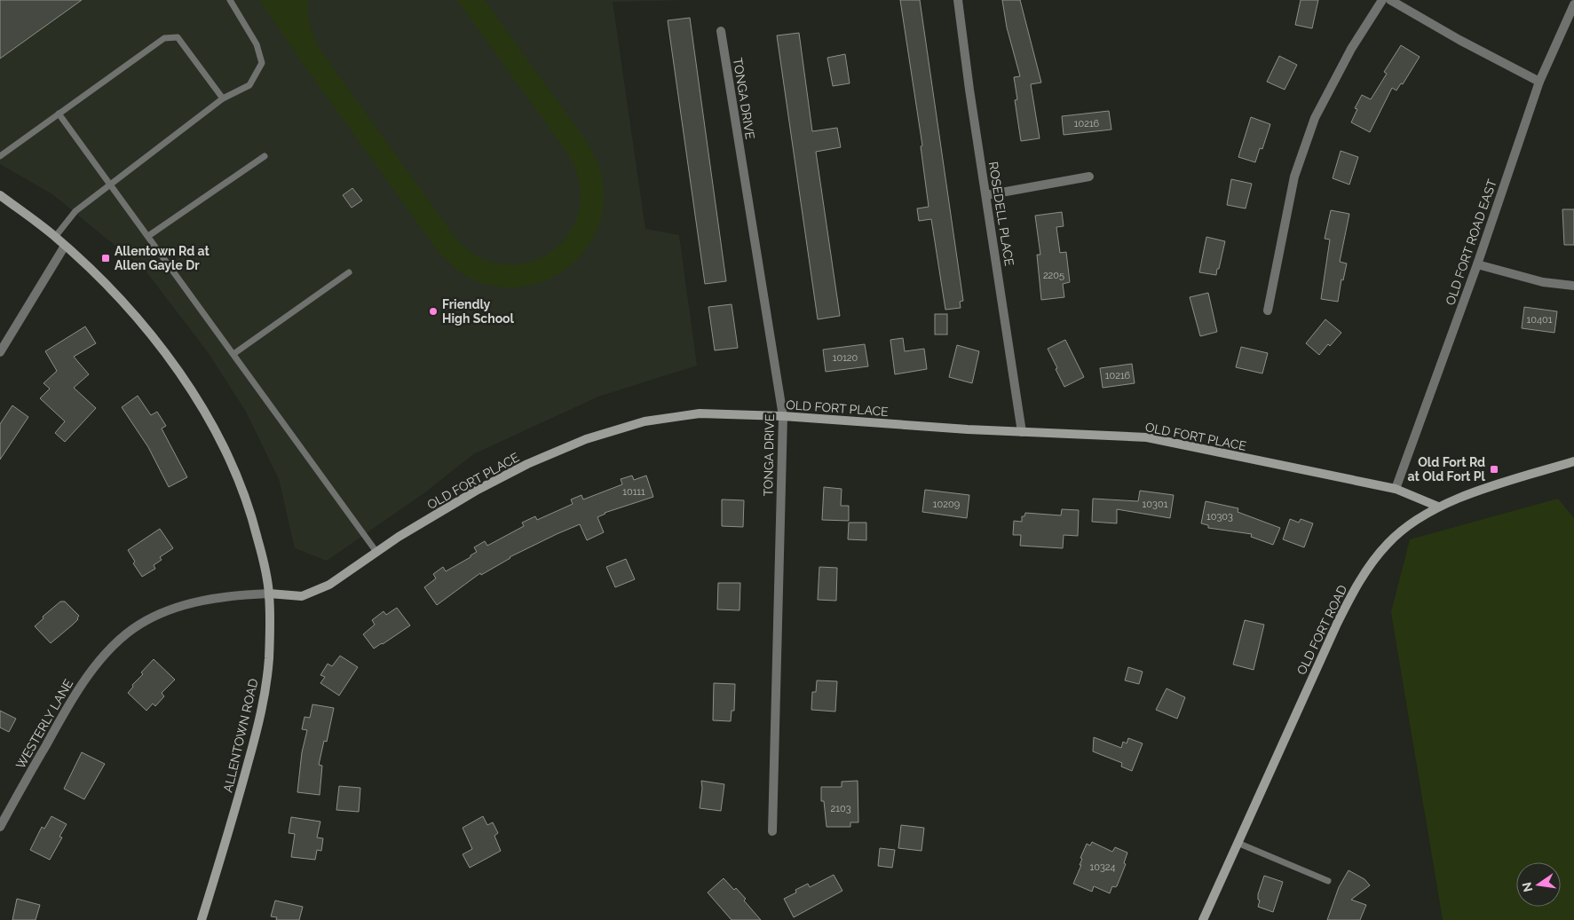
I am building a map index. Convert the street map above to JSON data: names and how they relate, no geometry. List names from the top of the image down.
{
  "streets": {
    "main road": ["OLD FORT PLACE", "OLD FORT ROAD", "ALLENTOWN ROAD"],
    "street": [
      "TONGA DRIVE",
      "ROSEDELL PLACE",
      "OLD FORT ROAD EAST",
      "WESTERLY LANE"
    ]
  },
  "crossings": [
    ["TONGA DRIVE", "OLD FORT PLACE"],
    ["ROSEDELL PLACE", "OLD FORT PLACE"],
    ["OLD FORT ROAD EAST", "OLD FORT PLACE"],
    ["OLD FORT PLACE", "OLD FORT ROAD"],
    ["OLD FORT PLACE", "WESTERLY LANE"],
    ["OLD FORT PLACE", "ALLENTOWN ROAD"],
    ["WESTERLY LANE", "ALLENTOWN ROAD"]
  ],
  "places": {
    "transit": ["Allentown Rd at Allen Gayle Dr", "Old Fort Rd at Old Fort Pl"],
    "other": ["Friendly High School"]
  },
  "house_numbers": [
    "10216",
    "2205",
    "10401",
    "10120",
    "10216",
    "10111",
    "10209",
    "10301",
    "10303",
    "2103",
    "10324"
  ],
  "north": "left"
}
